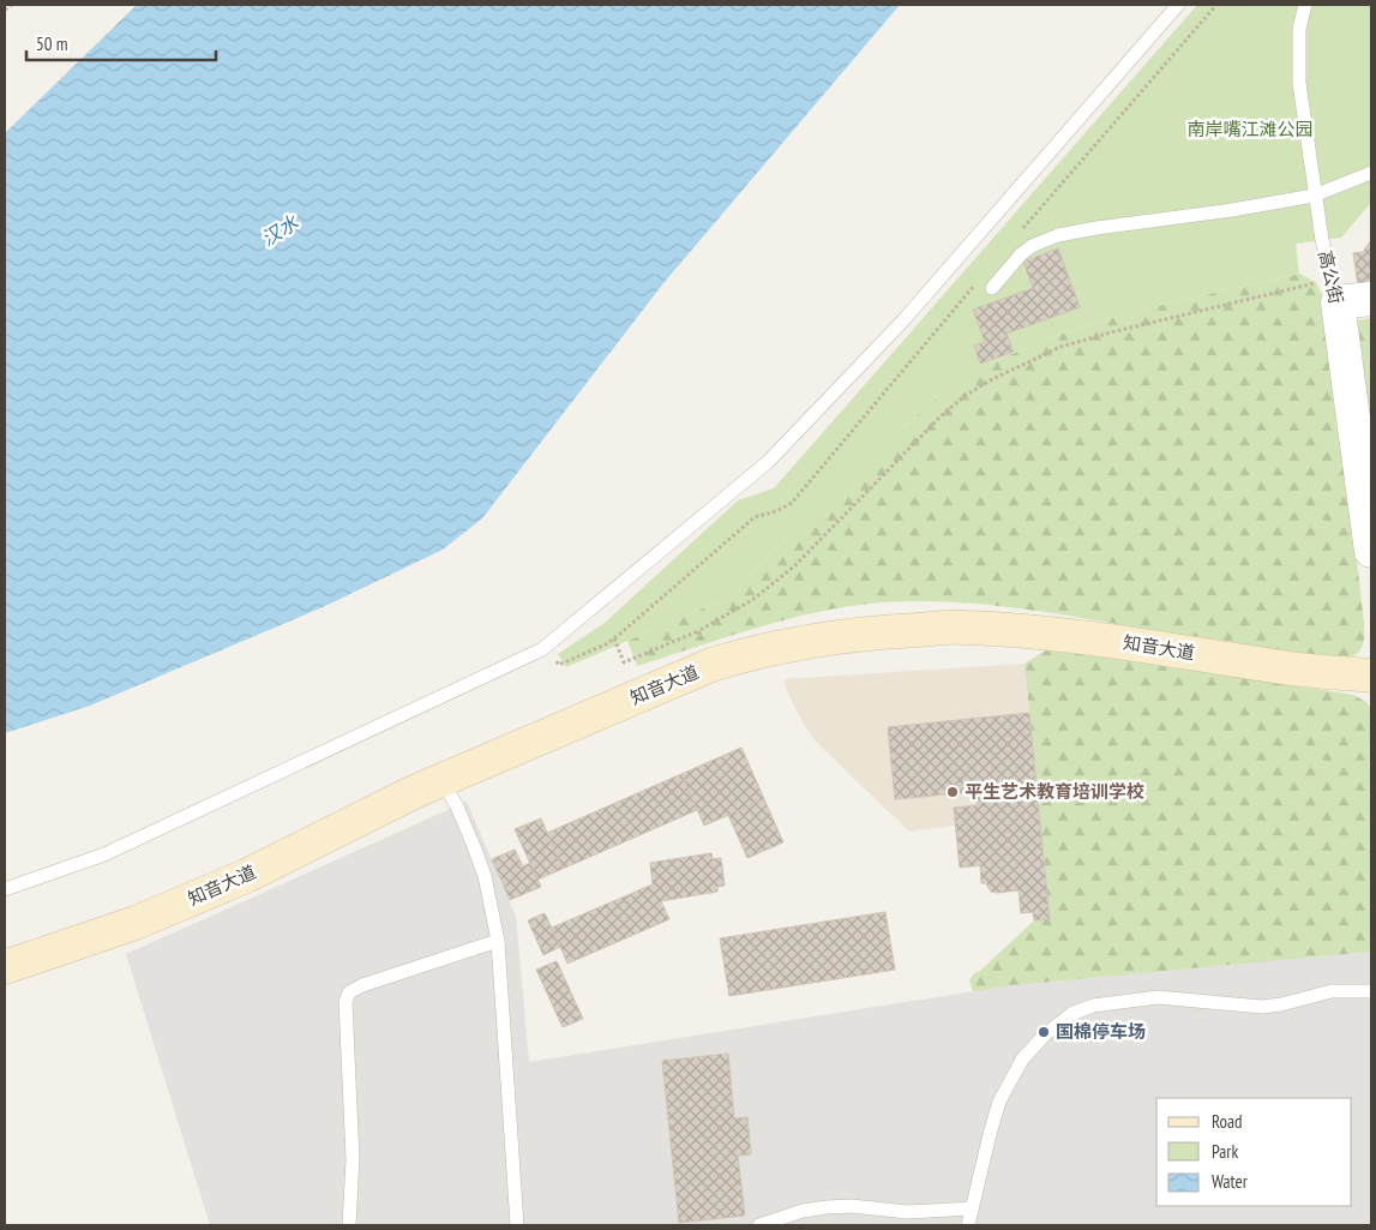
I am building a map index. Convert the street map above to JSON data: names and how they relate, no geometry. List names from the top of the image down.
{
  "streets": {
    "main road": ["知音大道"],
    "street": ["高公街"]
  },
  "water": ["汉水"],
  "parks": ["南岸嘴江滩公园"],
  "places": ["平生艺术教育培训学校", "国棉停车场"],
  "legend": ["Road", "Park", "Water"],
  "scale_bar": "50 m"
}
